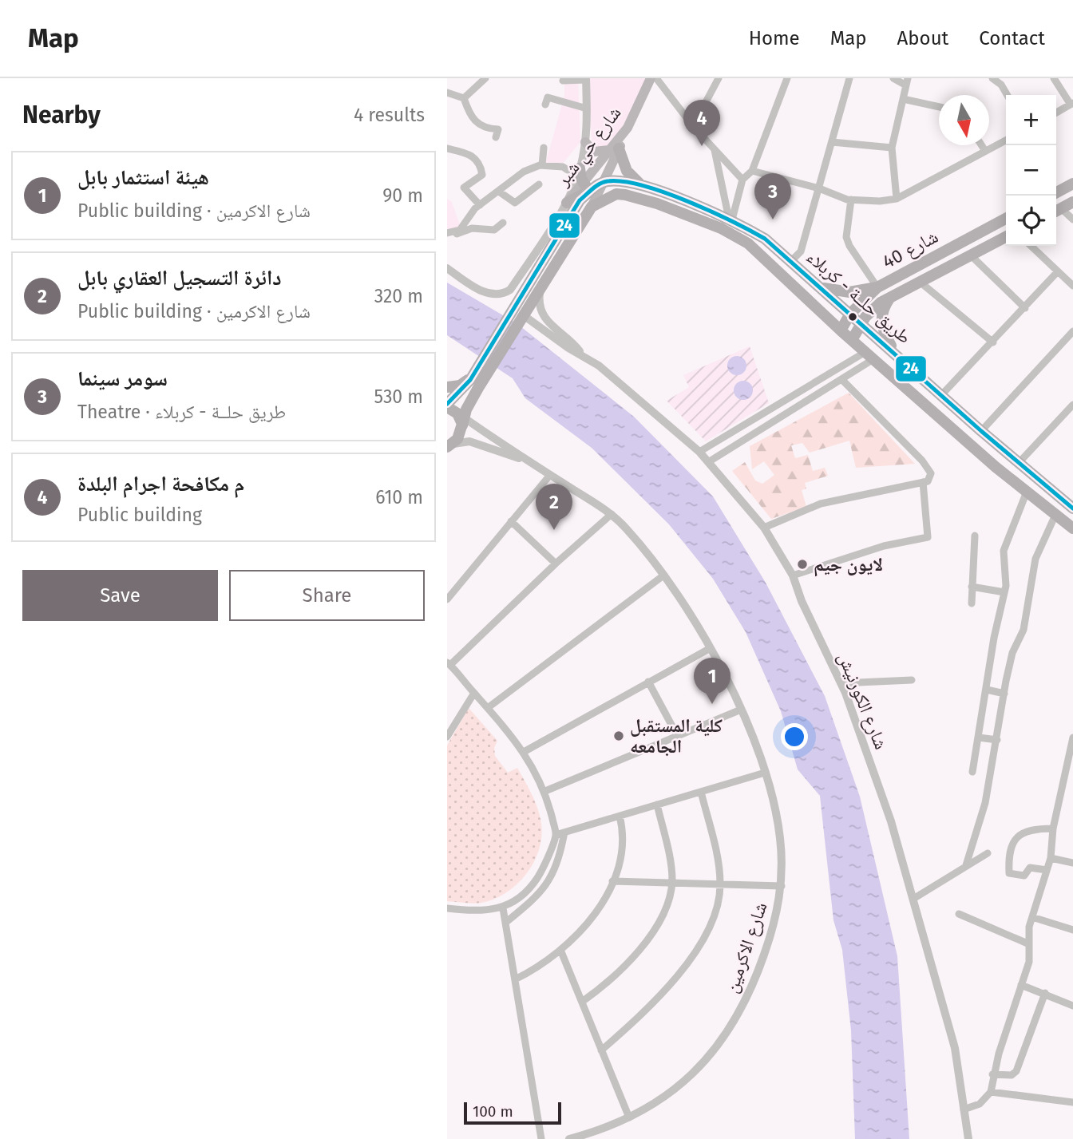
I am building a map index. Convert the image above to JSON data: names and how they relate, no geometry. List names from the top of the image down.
{
  "streets": {
    "main road": ["شارع حي شبر", "شارع 40", "طريق حلــة - كربلاء"],
    "street": ["شارع الكورنيش", "شارع الاكرمين"]
  },
  "crossings": [
    ["شارع حي شبر", "طريق حلــة - كربلاء"],
    ["شارع 40", "طريق حلــة - كربلاء"]
  ],
  "places": ["لايون جيم", "كلية المستقبل الجامعه"],
  "lines": ["transit line 24"],
  "scale_bar": "100 m",
  "north": "bottom",
  "page": {
    "header": "Map",
    "nav": [
      "Home",
      "Map",
      "About",
      "Contact"
    ],
    "heading": ["Nearby", "4 results"],
    "map_buttons": ["+", "−"],
    "pins": [
      "4",
      "3",
      "2",
      "1"
    ],
    "list": [
      {
        "mark": "1",
        "name": "هيئة استثمار بابل",
        "note": "Public building · شارع الاكرمين",
        "value": "90 m"
      },
      {
        "mark": "2",
        "name": "دائرة التسجيل العقاري بابل",
        "note": "Public building · شارع الاكرمين",
        "value": "320 m"
      },
      {
        "mark": "3",
        "name": "سومر سينما",
        "note": "Theatre · طريق حلــة - كربلاء",
        "value": "530 m"
      },
      {
        "mark": "4",
        "name": "م مكافحة اجرام البلدة",
        "note": "Public building",
        "value": "610 m"
      }
    ],
    "buttons": ["Save", "Share"],
    "scale": "100 m"
  }
}
